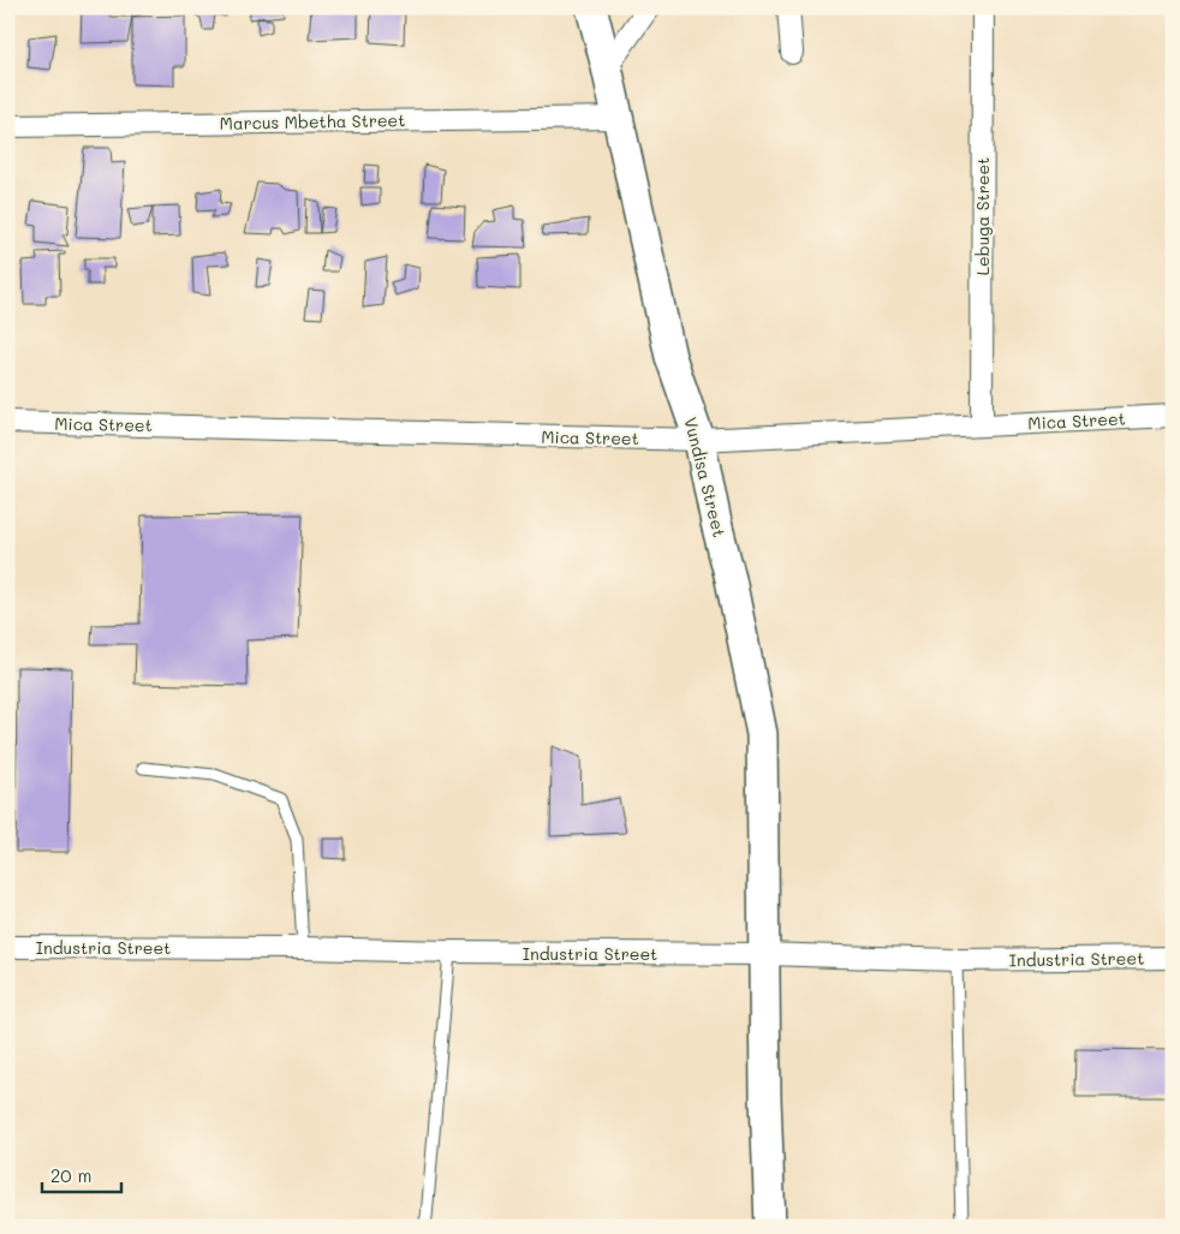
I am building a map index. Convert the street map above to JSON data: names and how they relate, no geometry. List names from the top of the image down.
{
  "streets": {
    "street": [
      "Marcus Mbetha Street",
      "Lebuga Street",
      "Mica Street",
      "Vundisa Street",
      "Industria Street"
    ]
  },
  "crossings": [
    ["Marcus Mbetha Street", "Vundisa Street"],
    ["Lebuga Street", "Mica Street"],
    ["Mica Street", "Vundisa Street"],
    ["Vundisa Street", "Industria Street"]
  ],
  "scale_bar": "20 m"
}
